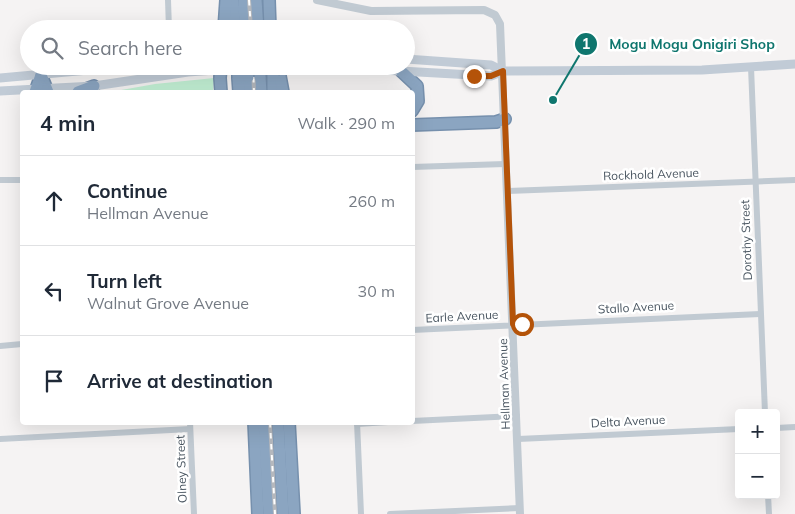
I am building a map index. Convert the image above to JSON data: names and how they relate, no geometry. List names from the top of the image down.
{
  "streets": {
    "street": [
      "Rockhold Avenue",
      "Dorothy Street",
      "Stallo Avenue",
      "Earle Avenue",
      "Hellman Avenue",
      "Delta Avenue",
      "Olney Street"
    ]
  },
  "crossings": [
    ["Rockhold Avenue", "Dorothy Street"],
    ["Rockhold Avenue", "Hellman Avenue"],
    ["Dorothy Street", "Stallo Avenue"],
    ["Stallo Avenue", "Earle Avenue"],
    ["Stallo Avenue", "Hellman Avenue"],
    ["Earle Avenue", "Hellman Avenue"],
    ["Hellman Avenue", "Delta Avenue"]
  ],
  "places": ["Mogu Mogu Onigiri Shop"],
  "page": {
    "search": "Search here",
    "heading": ["4 min", "Walk · 290 m"],
    "list": [
      ["Continue", "Hellman Avenue", "260 m"],
      ["Turn left", "Walnut Grove Avenue", "30 m"],
      "Arrive at destination"
    ],
    "map_buttons": ["+", "−"]
  }
}
